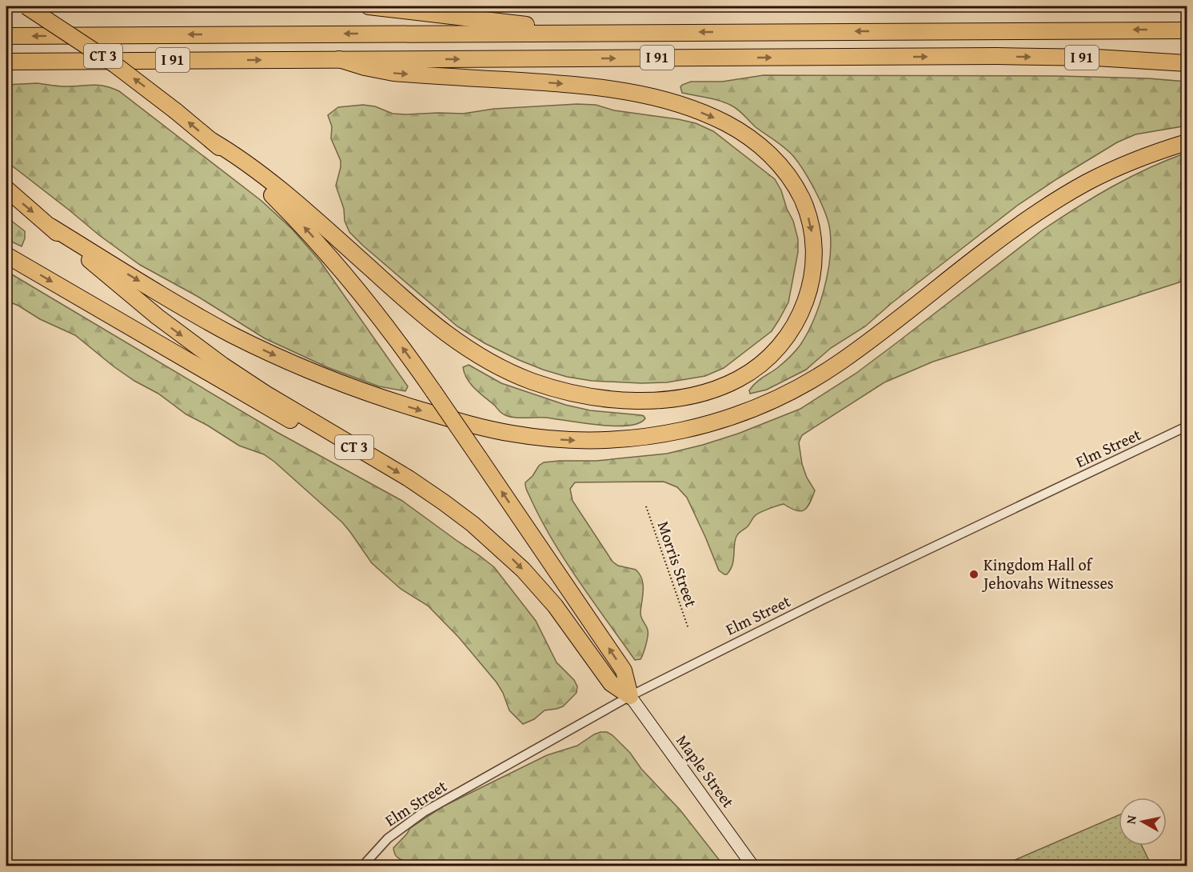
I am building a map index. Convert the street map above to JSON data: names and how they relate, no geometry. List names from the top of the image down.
{
  "streets": {
    "highway": ["CT 3", "I 91"],
    "main road": ["Maple Street"],
    "street": ["Elm Street"],
    "path": ["Morris Street"]
  },
  "crossings": [
    ["CT 3", "Elm Street"],
    ["CT 3", "Maple Street"],
    ["Elm Street", "Maple Street"]
  ],
  "places": ["Kingdom Hall of Jehovahs Witnesses"],
  "north": "left"
}
